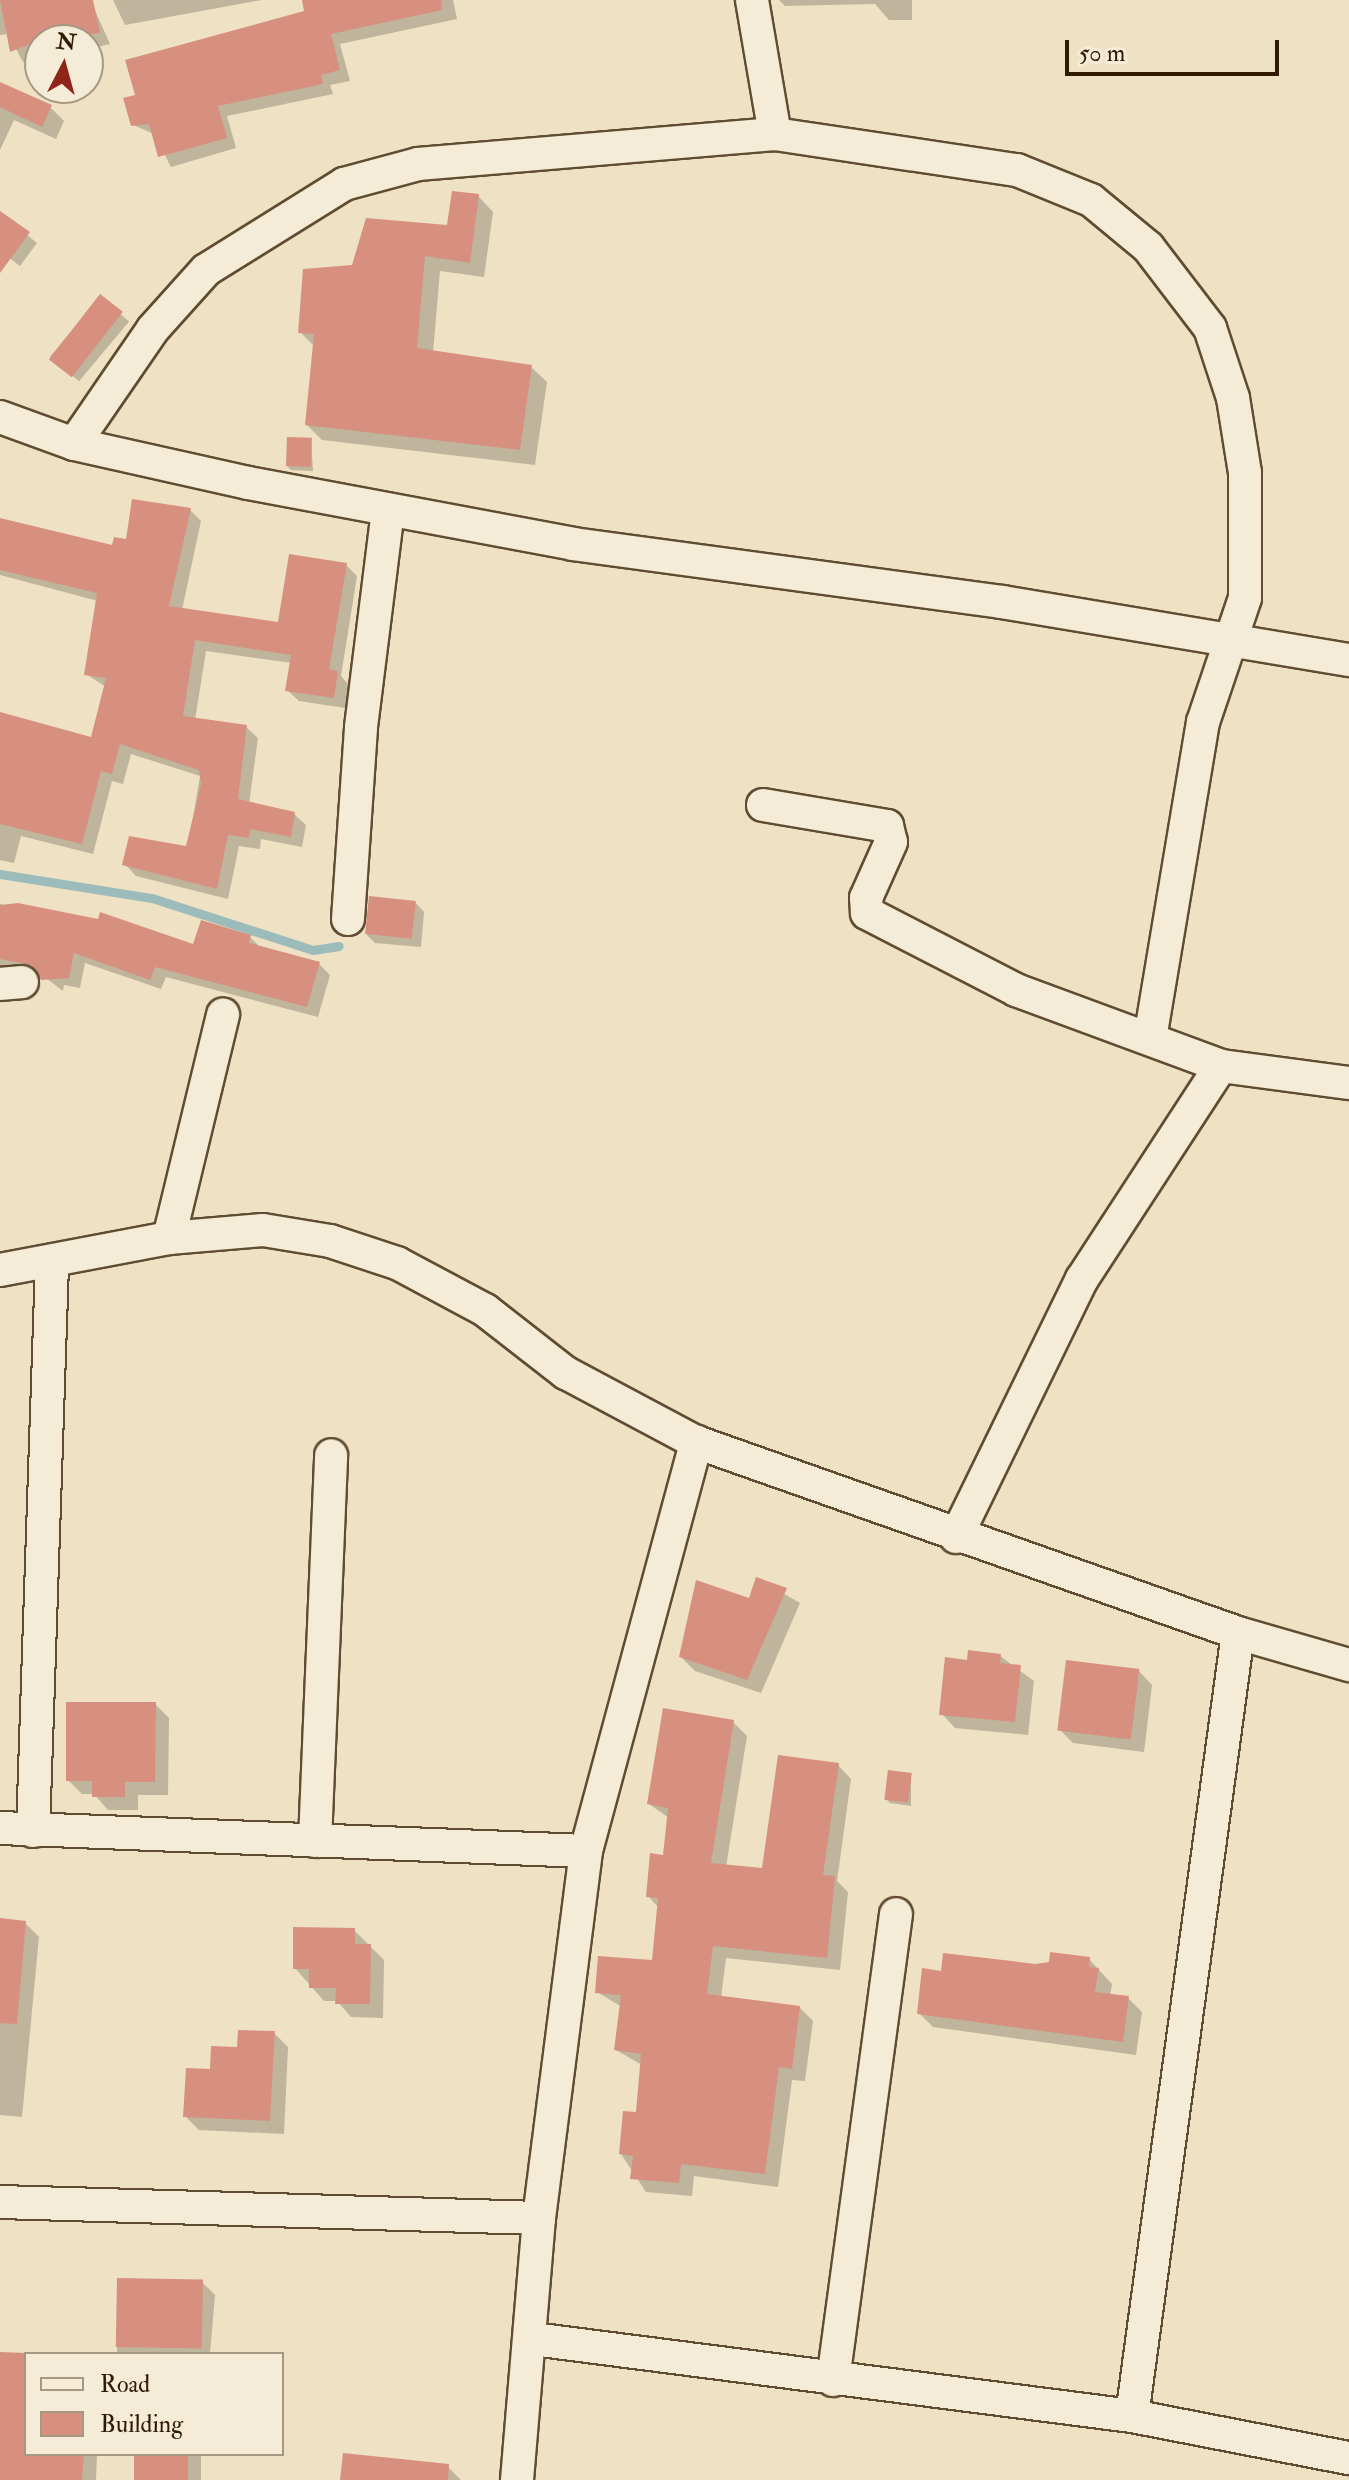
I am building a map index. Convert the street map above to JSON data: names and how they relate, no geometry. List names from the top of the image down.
{
  "legend": ["Road", "Building"],
  "scale_bar": "50 m",
  "north": "top"
}
